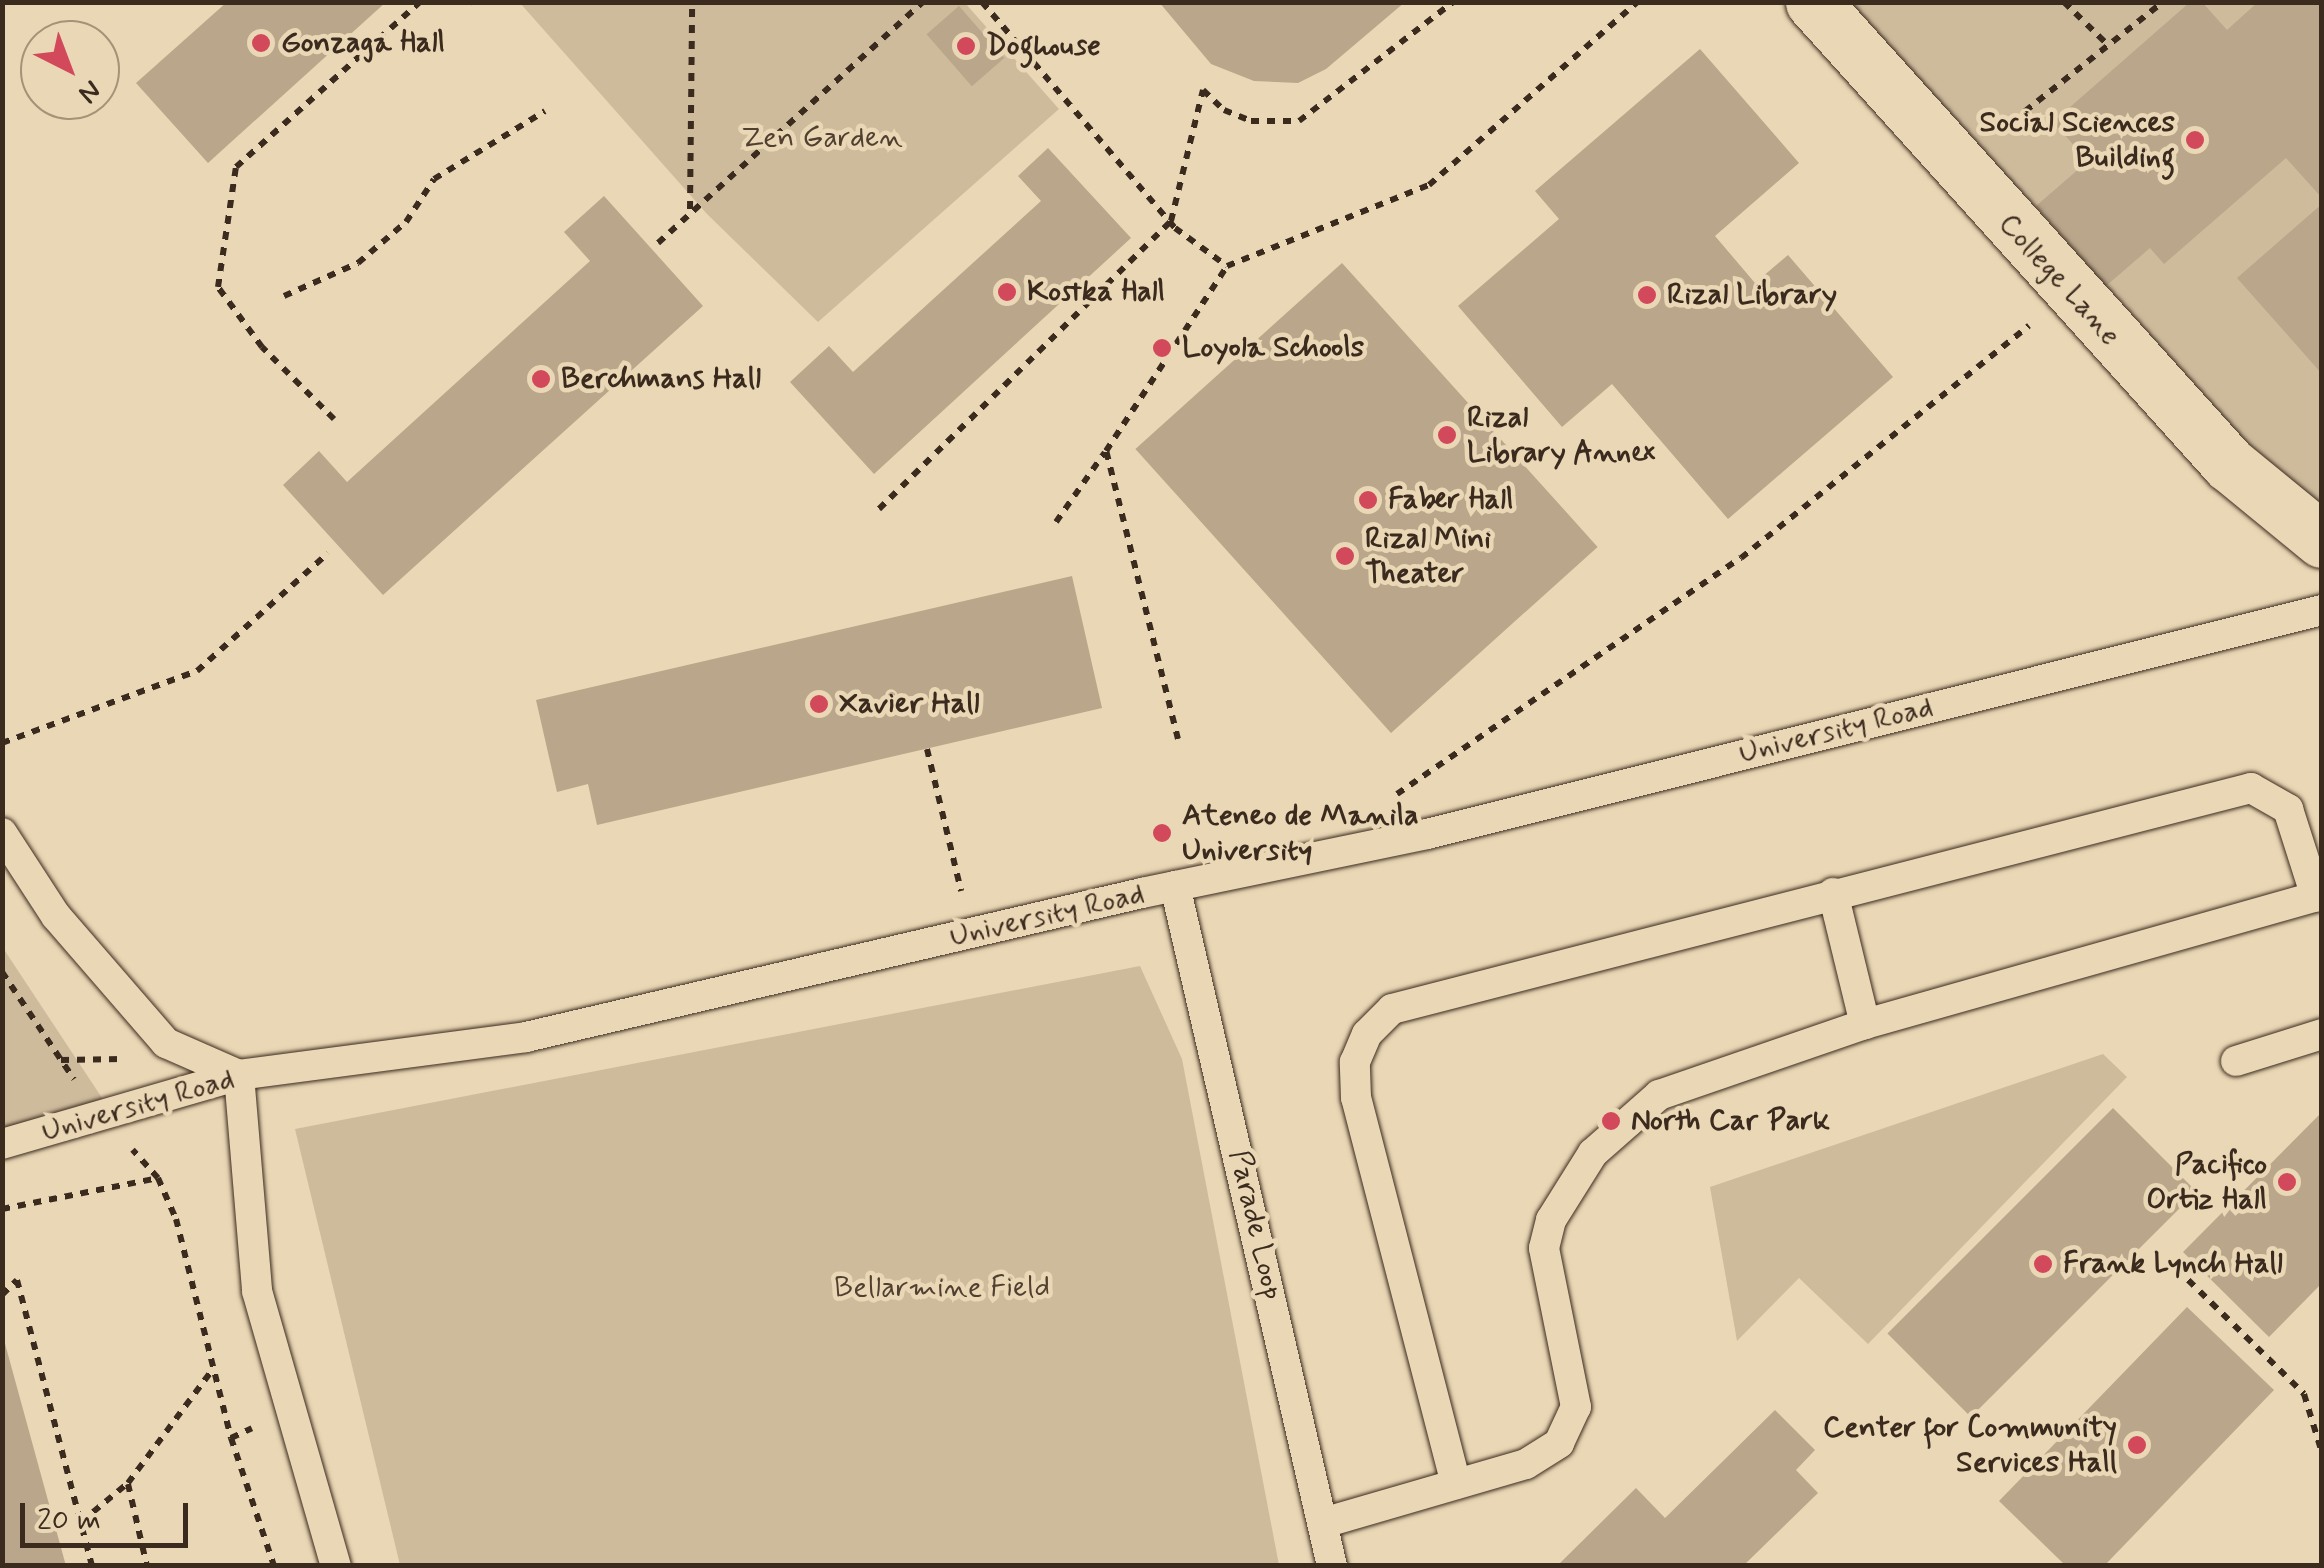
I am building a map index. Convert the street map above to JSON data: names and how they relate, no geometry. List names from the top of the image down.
{
  "streets": {
    "street": ["College Lane"],
    "lane": ["University Road", "Parade Loop"]
  },
  "crossings": [
    ["University Road", "Parade Loop"]
  ],
  "parks": ["Zen Garden", "Bellarmine Field"],
  "places": [
    "Gonzaga Hall",
    "Doghouse",
    "Social Sciences Building",
    "Kostka Hall",
    "Rizal Library",
    "Loyola Schools",
    "Berchmans Hall",
    "Rizal Library Annex",
    "Faber Hall",
    "Rizal Mini Theater",
    "Xavier Hall",
    "Ateneo de Manila University",
    "North Car Park",
    "Pacifico Ortiz Hall",
    "Frank Lynch Hall",
    "Center for Community Services Hall"
  ],
  "scale_bar": "20 m",
  "north": "bottom right"
}
